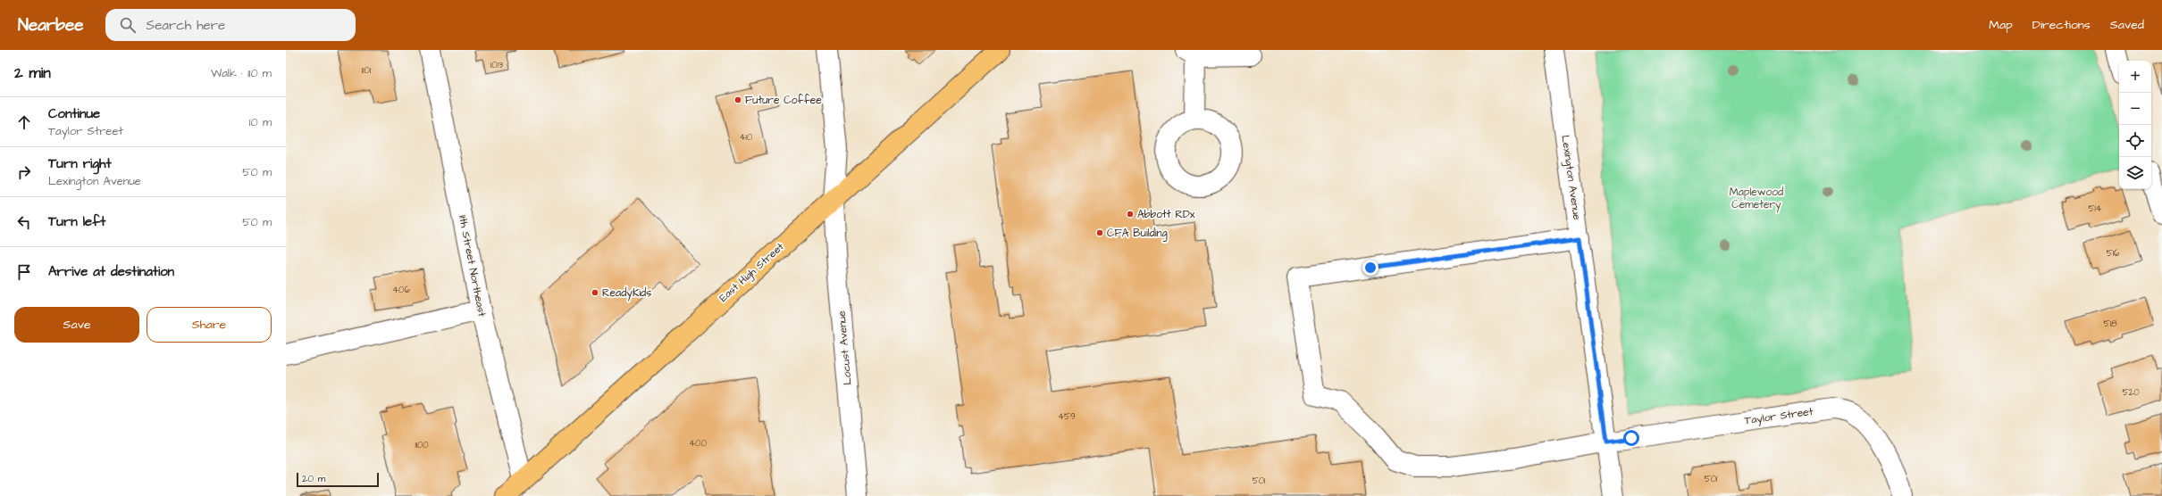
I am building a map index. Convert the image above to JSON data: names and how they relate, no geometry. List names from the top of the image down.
{
  "streets": {
    "main road": ["East High Street"],
    "street": [
      "Lexington Avenue",
      "11th Street Northeast",
      "Locust Avenue",
      "Taylor Street"
    ]
  },
  "crossings": [
    ["Lexington Avenue", "Taylor Street"],
    ["11th Street Northeast", "East High Street"],
    ["East High Street", "Locust Avenue"]
  ],
  "parks": ["Maplewood Cemetery"],
  "places": [
    "Future Coffee",
    "Abbott RDx",
    "CFA Building",
    "ReadyKids"
  ],
  "house_numbers": [
    "1013",
    "1101",
    "410",
    "514",
    "516",
    "406",
    "518",
    "520",
    "459",
    "400",
    "1100",
    "501",
    "501"
  ],
  "scale_bar": "20 m",
  "page": {
    "header": "Nearbee",
    "search": "Search here",
    "nav": ["Map", "Directions", "Saved"],
    "heading": ["2 min", "Walk · 110 m"],
    "map_buttons": ["+", "−"],
    "list": [
      ["Continue", "Taylor Street", "10 m"],
      ["Turn right", "Lexington Avenue", "50 m"],
      ["Turn left", "50 m"],
      "Arrive at destination"
    ],
    "buttons": ["Save", "Share"],
    "scale": "20 m"
  }
}
